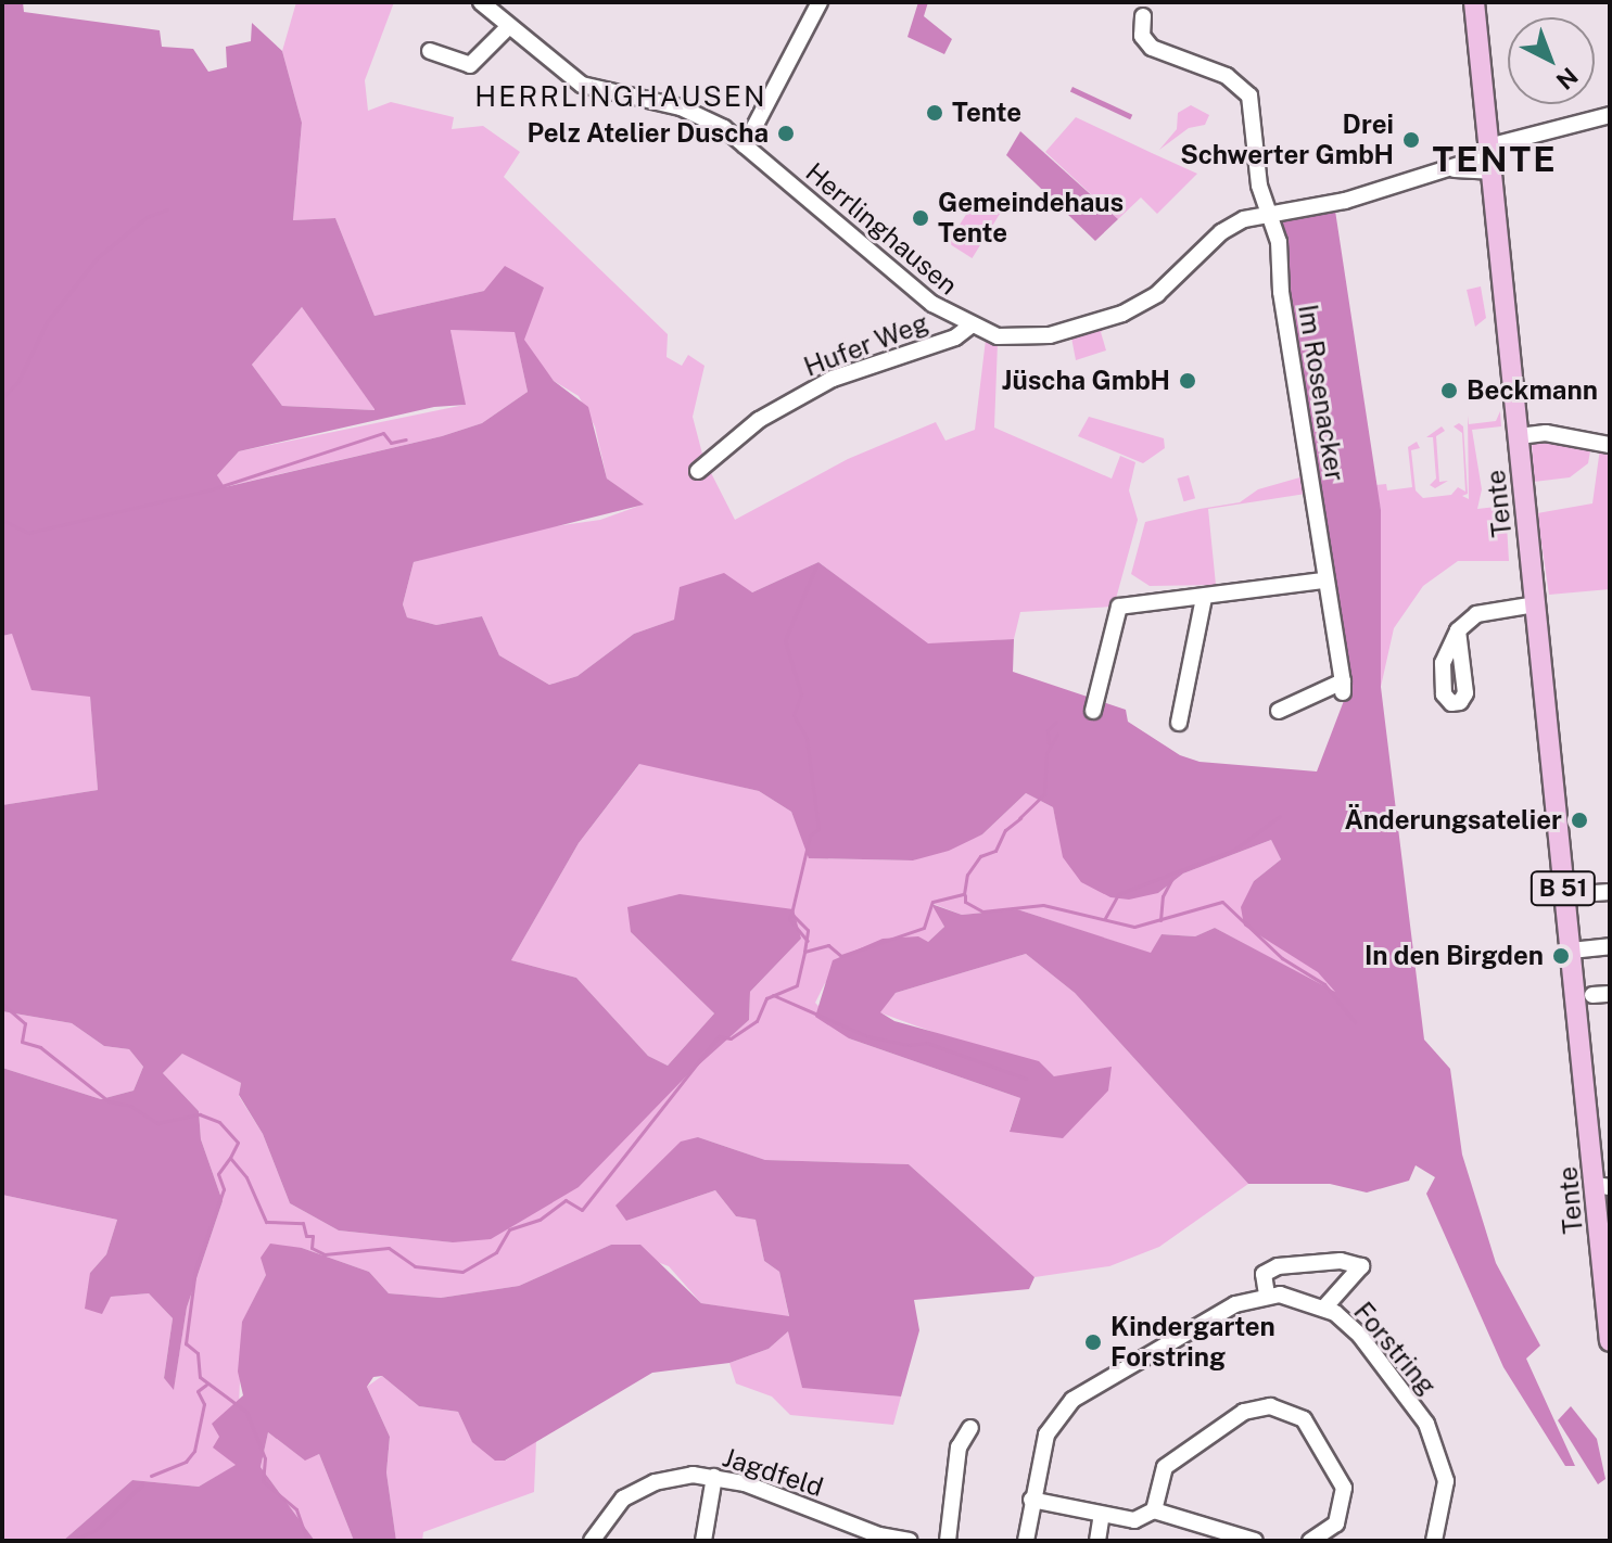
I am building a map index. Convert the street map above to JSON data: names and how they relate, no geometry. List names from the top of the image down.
{
  "streets": {
    "main road": ["Tente", "B 51"],
    "street": [
      "Herrlinghausen",
      "Hufer Weg",
      "Im Rosenacker",
      "Forstring",
      "Jagdfeld"
    ]
  },
  "crossings": [
    ["Herrlinghausen", "Hufer Weg"],
    ["Herrlinghausen", "Im Rosenacker"],
    ["Herrlinghausen", "Tente"]
  ],
  "districts": ["HERRLINGHAUSEN", "TENTE"],
  "places": [
    "Tente",
    "Pelz Atelier Duscha",
    "Drei Schwerter GmbH",
    "Gemeindehaus Tente",
    "Jüscha GmbH",
    "Beckmann",
    "Änderungsatelier",
    "In den Birgden",
    "Kindergarten Forstring"
  ],
  "north": "bottom right"
}
